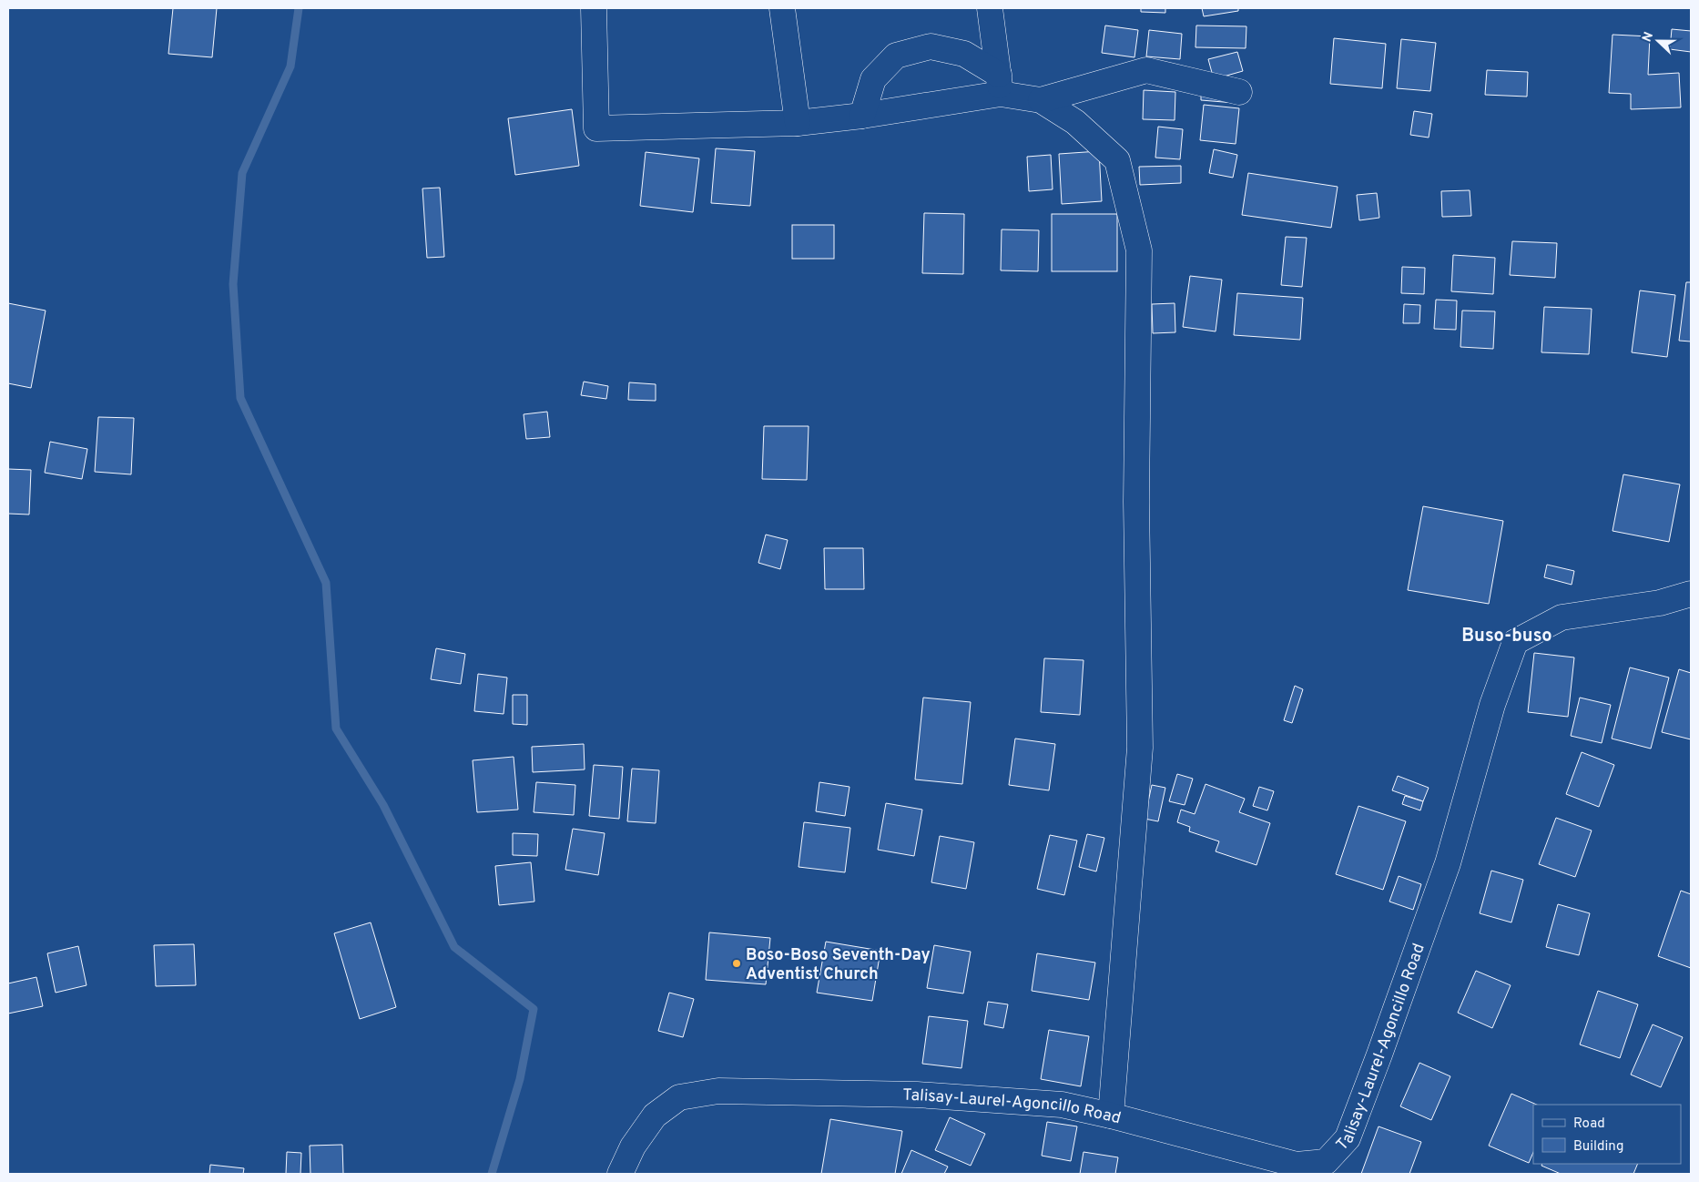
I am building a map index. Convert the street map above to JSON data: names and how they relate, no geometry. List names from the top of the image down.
{
  "streets": {
    "main road": ["Talisay-Laurel-Agoncillo Road"]
  },
  "districts": ["Buso-buso"],
  "places": ["Boso-Boso Seventh-Day Adventist Church"],
  "legend": ["Road", "Building"],
  "north": "left"
}
